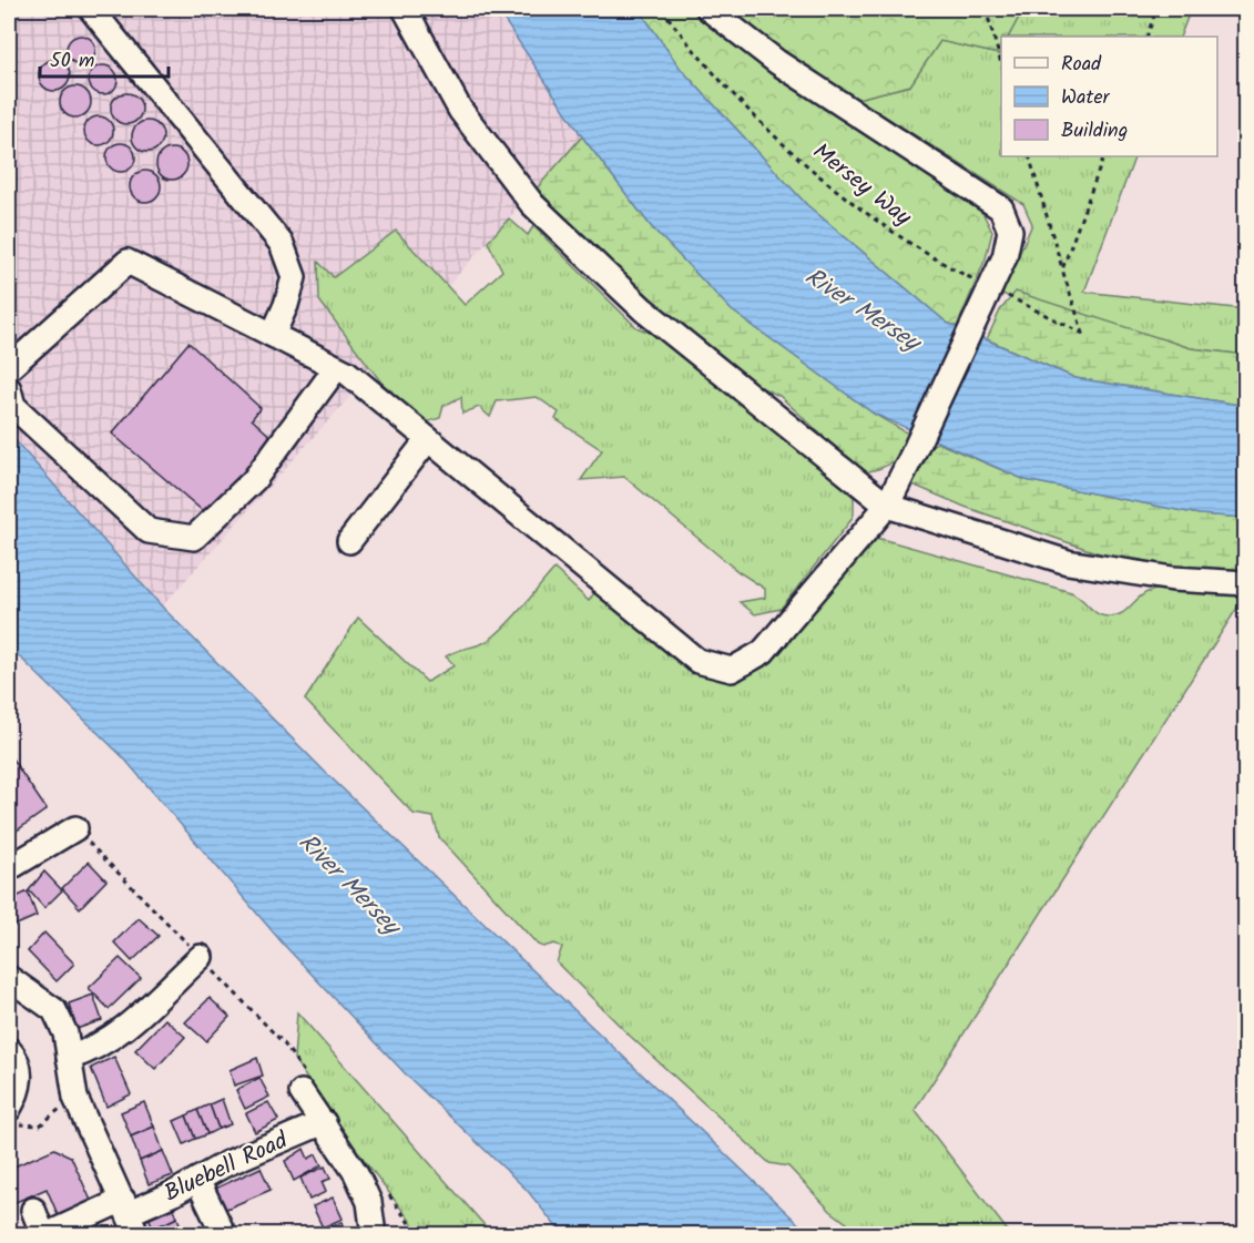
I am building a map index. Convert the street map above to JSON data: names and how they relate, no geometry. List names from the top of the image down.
{
  "streets": {
    "street": ["Bluebell Road"],
    "path": ["Mersey Way"]
  },
  "water": ["River Mersey"],
  "legend": ["Road", "Water", "Building"],
  "scale_bar": "50 m"
}
